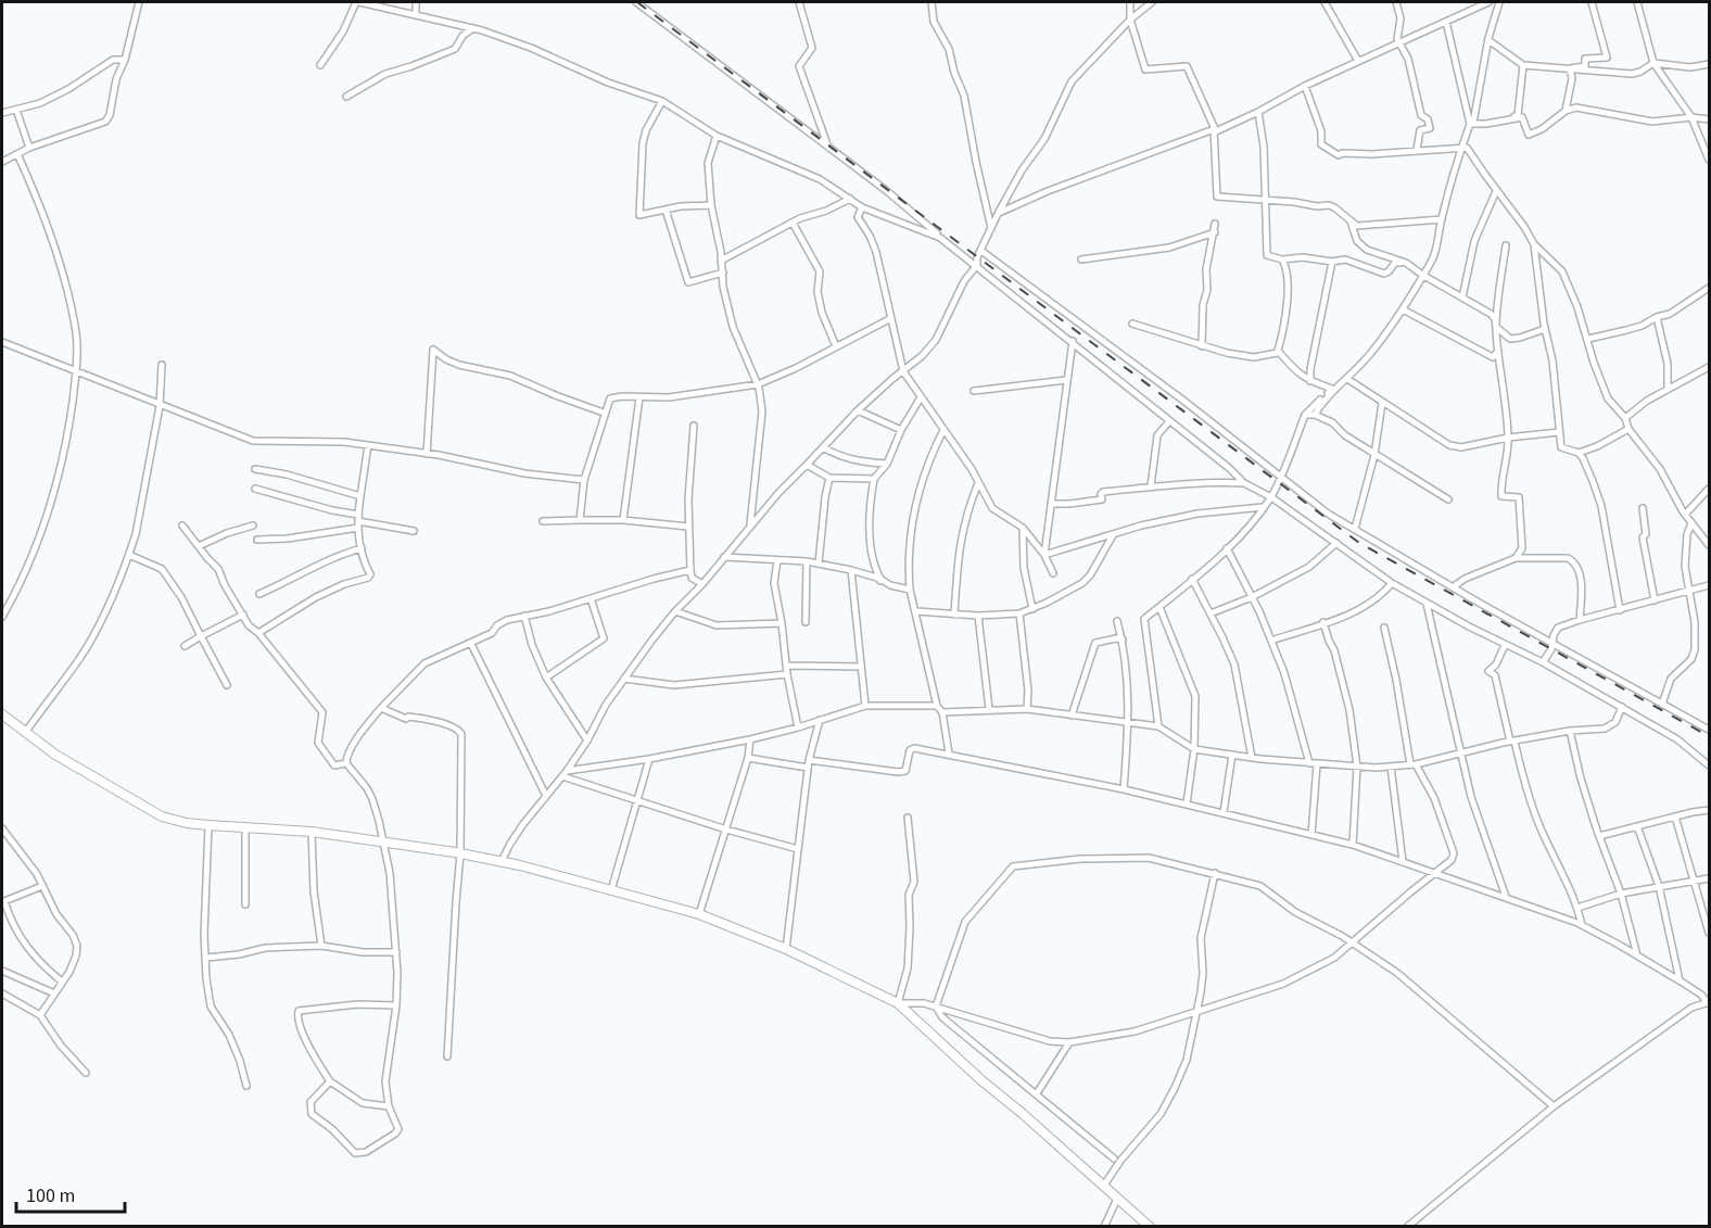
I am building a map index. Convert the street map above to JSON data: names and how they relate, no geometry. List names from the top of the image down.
{
  "scale_bar": "100 m"
}
